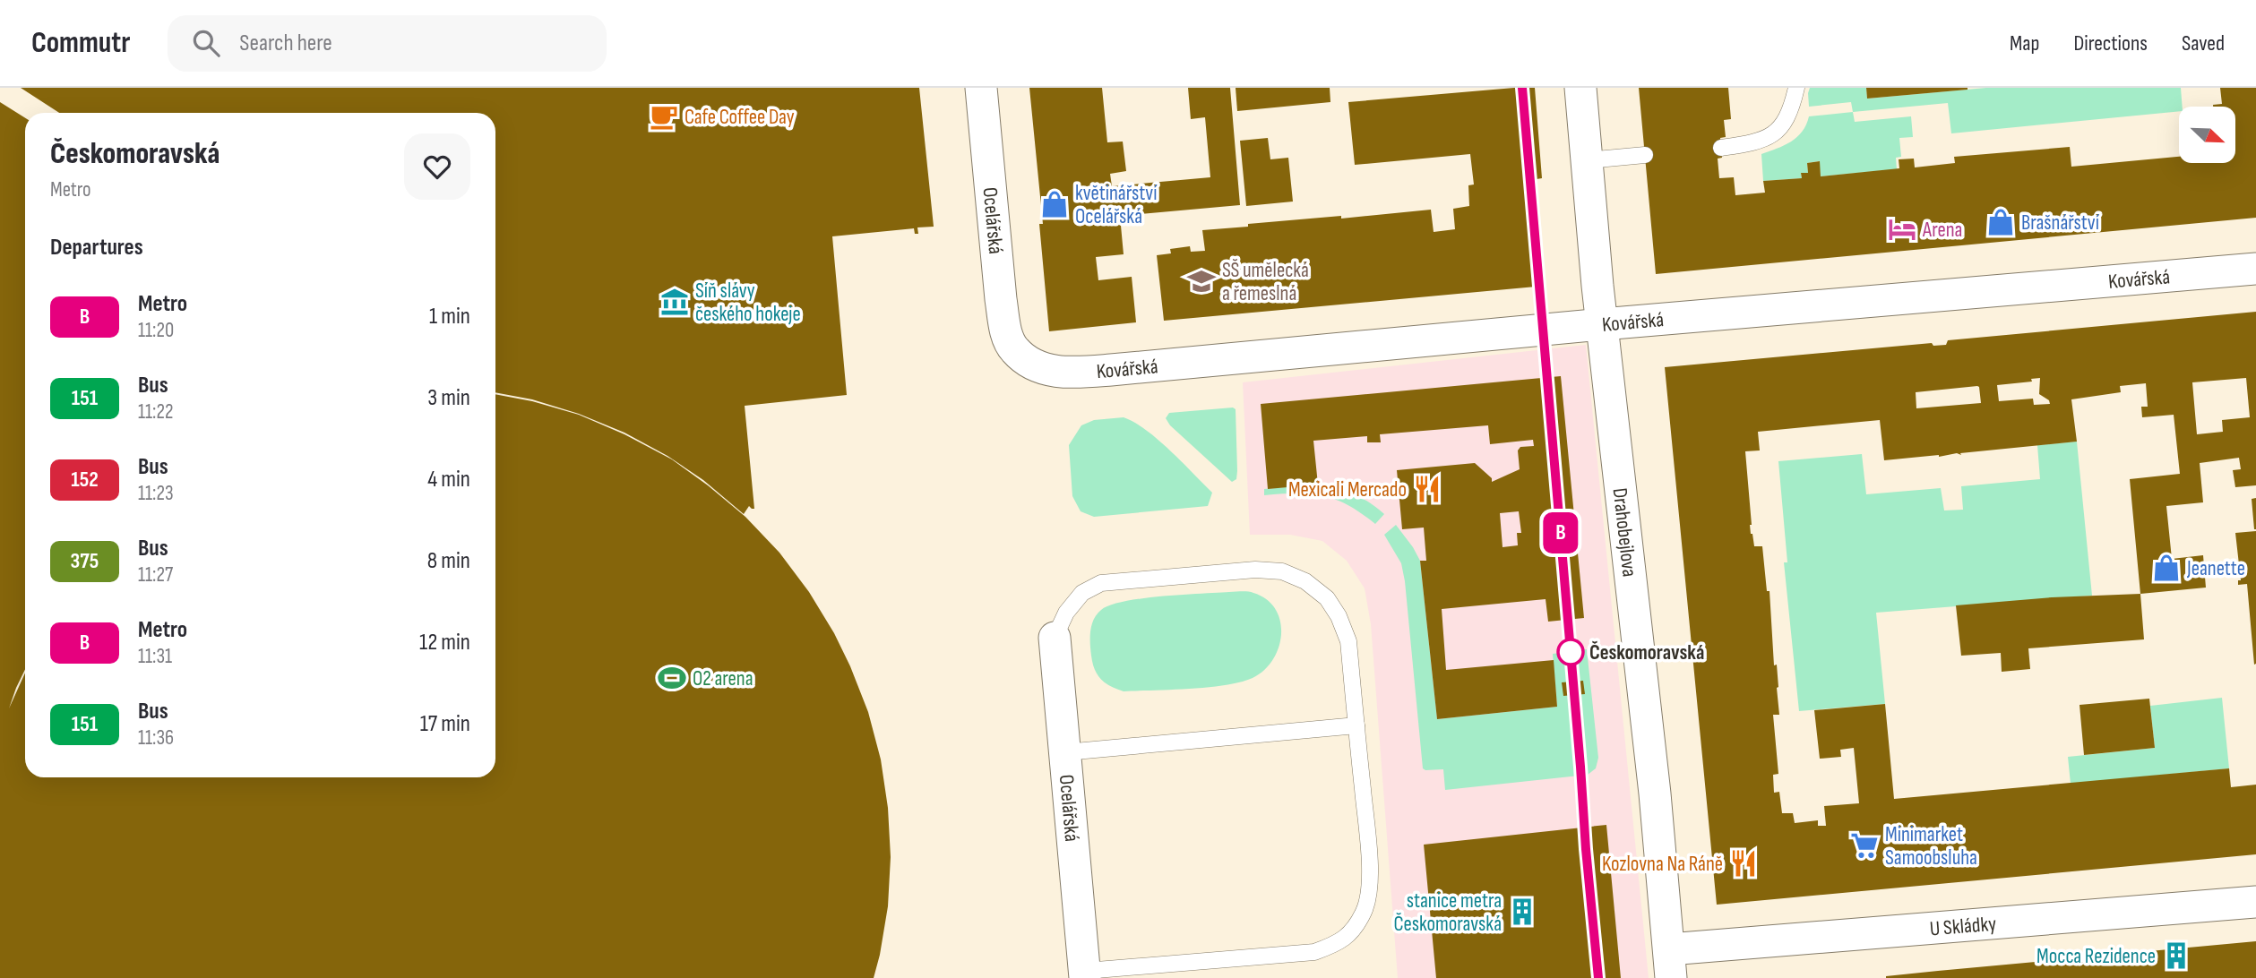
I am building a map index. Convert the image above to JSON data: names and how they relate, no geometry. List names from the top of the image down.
{
  "streets": {
    "street": [
      "Ocelářská",
      "Kovářská",
      "Drahobejlova",
      "U Skládky"
    ]
  },
  "crossings": [
    ["Ocelářská", "Kovářská"],
    ["Kovářská", "Drahobejlova"],
    ["Drahobejlova", "U Skládky"]
  ],
  "places": {
    "cafe": ["Cafe Coffee Day"],
    "shop": ["květinářství Ocelářská", "Brašnářství", "Jeanette"],
    "hotel": ["Arena"],
    "school or university": ["SŠ umělecká a řemeslná"],
    "museum": ["Síň slávy českého hokeje"],
    "restaurant": ["Mexicali Mercado", "Kozlovna Na Ráně"],
    "other": ["Českomoravská"],
    "sports": ["O2 arena"],
    "supermarket": ["Minimarket Samoobsluha"],
    "building": ["stanice metra Českomoravská", "Mocca Rezidence"]
  },
  "lines": ["metro line B"],
  "north": "bottom right",
  "page": {
    "header": "Commutr",
    "search": "Search here",
    "nav": ["Map", "Directions", "Saved"],
    "on_map": "B",
    "heading": [
      ["Českomoravská", "Metro"],
      "Departures"
    ],
    "list": [
      {
        "mark": "B",
        "name": "Metro",
        "note": "11:20",
        "value": "1 min"
      },
      {
        "mark": "151",
        "name": "Bus",
        "note": "11:22",
        "value": "3 min"
      },
      {
        "mark": "152",
        "name": "Bus",
        "note": "11:23",
        "value": "4 min"
      },
      {
        "mark": "375",
        "name": "Bus",
        "note": "11:27",
        "value": "8 min"
      },
      {
        "mark": "B",
        "name": "Metro",
        "note": "11:31",
        "value": "12 min"
      },
      {
        "mark": "151",
        "name": "Bus",
        "note": "11:36",
        "value": "17 min"
      }
    ]
  }
}
